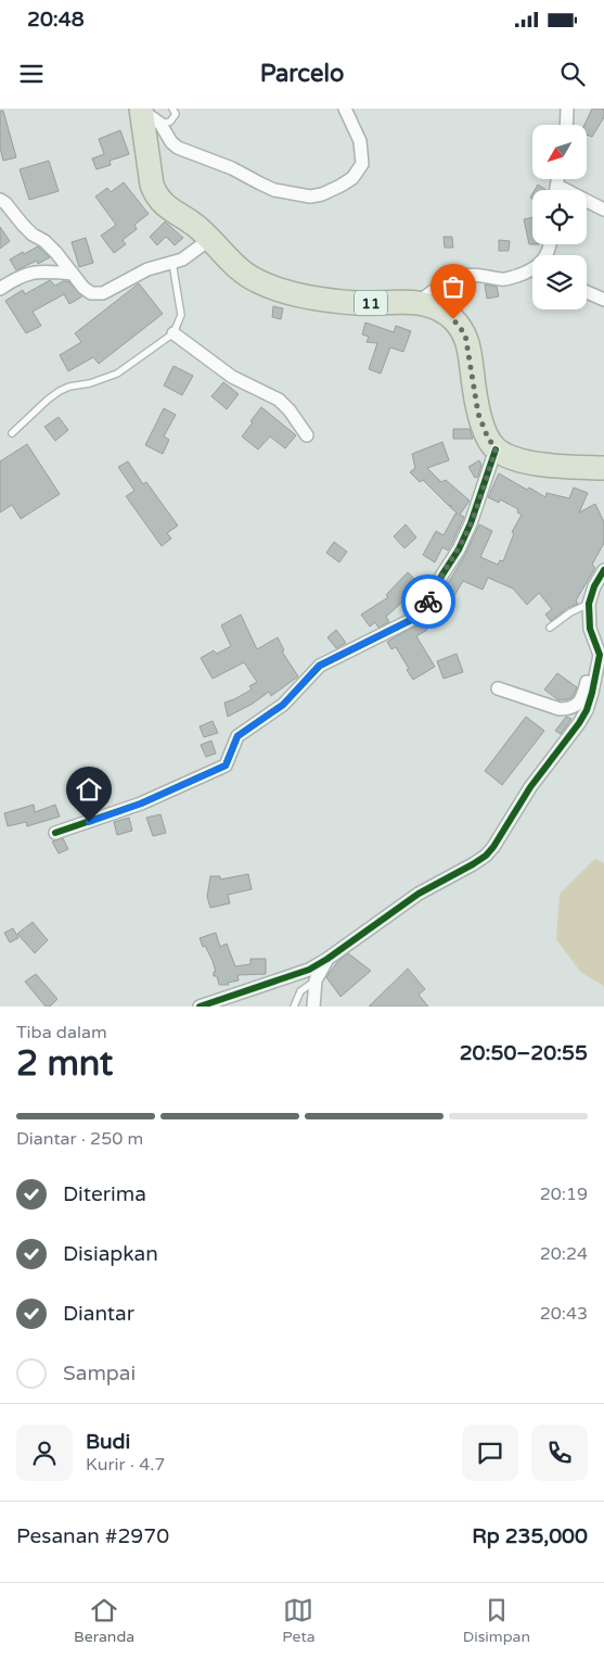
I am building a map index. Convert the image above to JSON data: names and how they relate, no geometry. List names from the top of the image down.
{
  "streets": {
    "highway": ["11"]
  },
  "north": "bottom left",
  "page": {
    "status": "20:48",
    "header": "Parcelo",
    "heading": ["2 mnt", "Tiba dalam", "20:50–20:55"],
    "panel": [
      "Budi",
      "Kurir · 4.7",
      "Pesanan #2970",
      "Rp 235,000"
    ],
    "bar": "Diantar · 250 m",
    "list": [
      ["Diterima", "20:19"],
      ["Disiapkan", "20:24"],
      ["Diantar", "20:43"],
      "Sampai"
    ],
    "tabs": ["Beranda", "Peta", "Disimpan"]
  }
}
